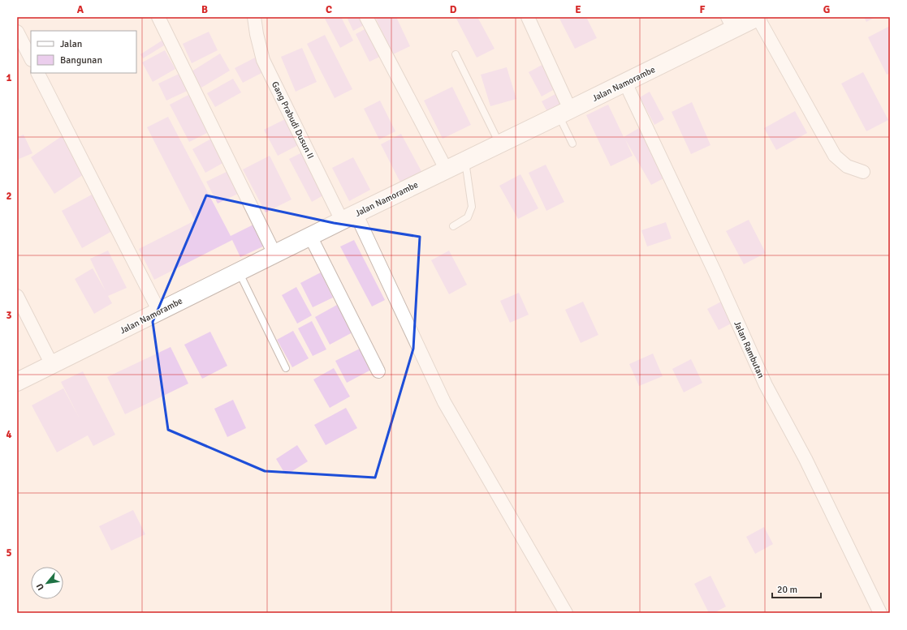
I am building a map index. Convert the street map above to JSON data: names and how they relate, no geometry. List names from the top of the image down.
{
  "streets": {
    "street": ["Jalan Namorambe", "Gang Prabudi Dusun II", "Jalan Rambutan"]
  },
  "crossings": [
    ["Jalan Namorambe", "Gang Prabudi Dusun II"],
    ["Jalan Namorambe", "Jalan Rambutan"]
  ],
  "legend": ["Jalan", "Bangunan"],
  "scale_bar": "20 m",
  "north": "bottom left",
  "grid": {
    "columns": [
      "A",
      "B",
      "C",
      "D",
      "E",
      "F",
      "G"
    ],
    "rows": [
      "1",
      "2",
      "3",
      "4",
      "5"
    ]
  }
}
